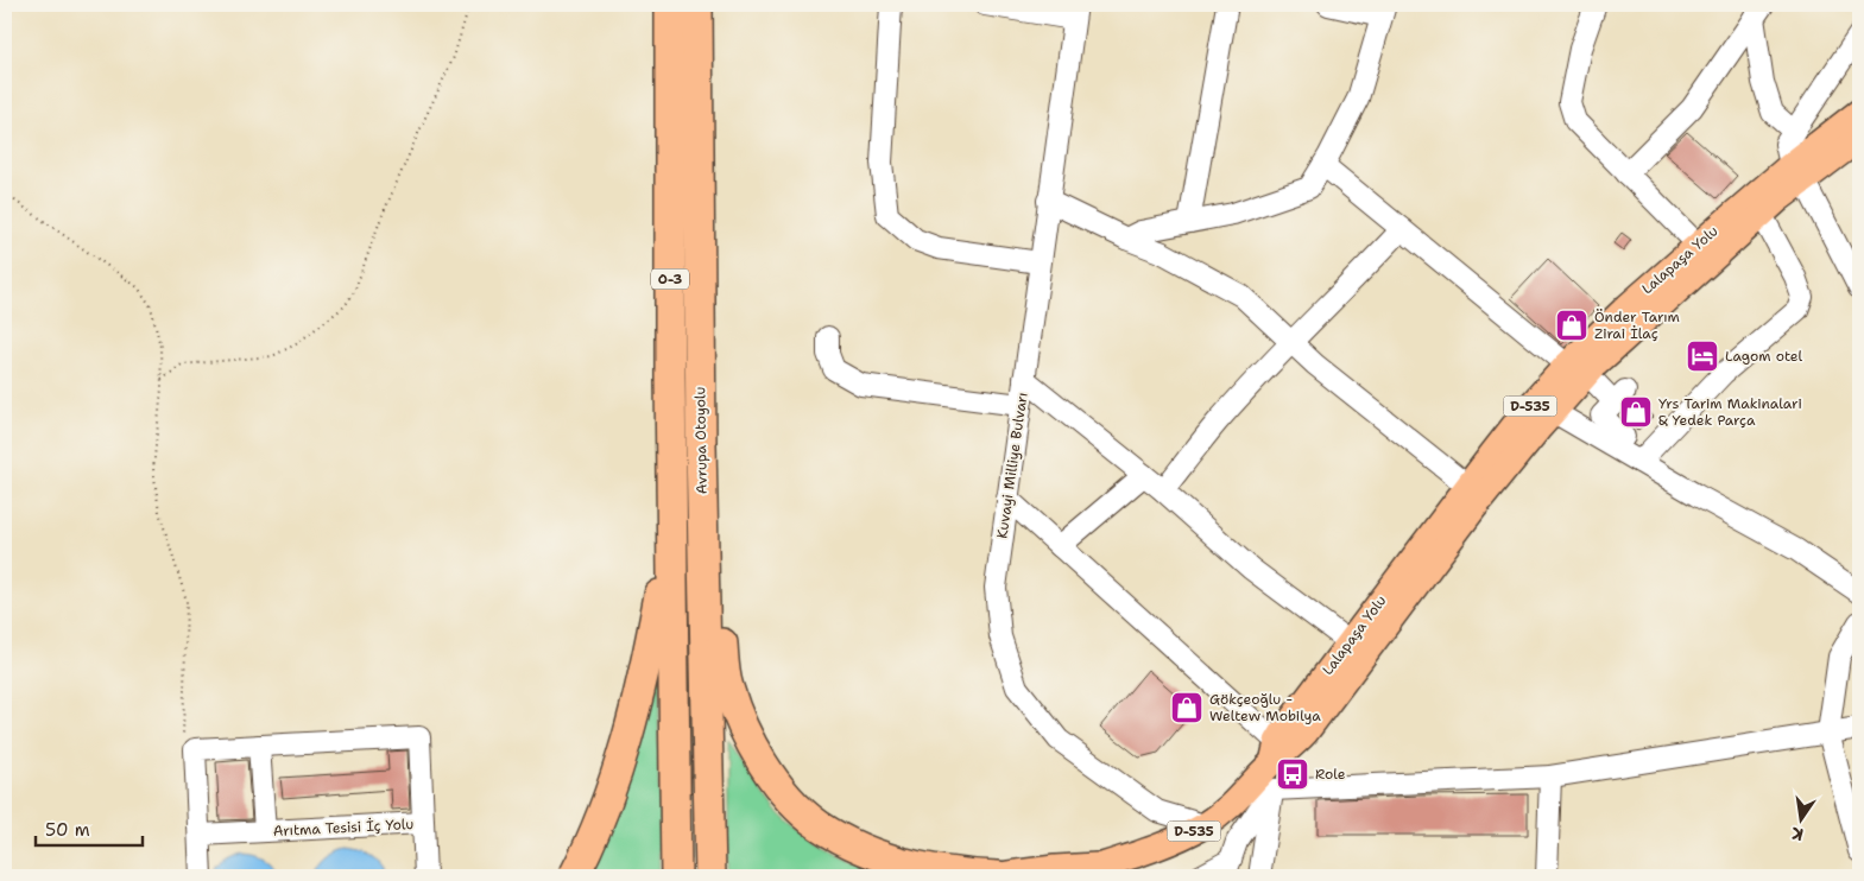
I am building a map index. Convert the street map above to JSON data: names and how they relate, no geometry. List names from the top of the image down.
{
  "streets": {
    "highway": ["O-3", "Avrupa Otoyolu"],
    "main road": ["Lalapaşa Yolu", "D-535"],
    "street": ["Kuvayi Milliye Bulvarı", "Arıtma Tesisi İç Yolu"]
  },
  "crossings": [
    ["Lalapaşa Yolu", "D-535"],
    ["D-535", "Kuvayi Milliye Bulvarı"]
  ],
  "places": {
    "shop": ["Önder Tarım Zirai İlaç", "Yrs Tarim Makinalari & Yedek Parça", "Gökçeoğlu - Weltew Mobilya"],
    "hotel": ["Lagom otel"],
    "bus stop": ["Role"]
  },
  "scale_bar": "50 m",
  "north": "bottom"
}
